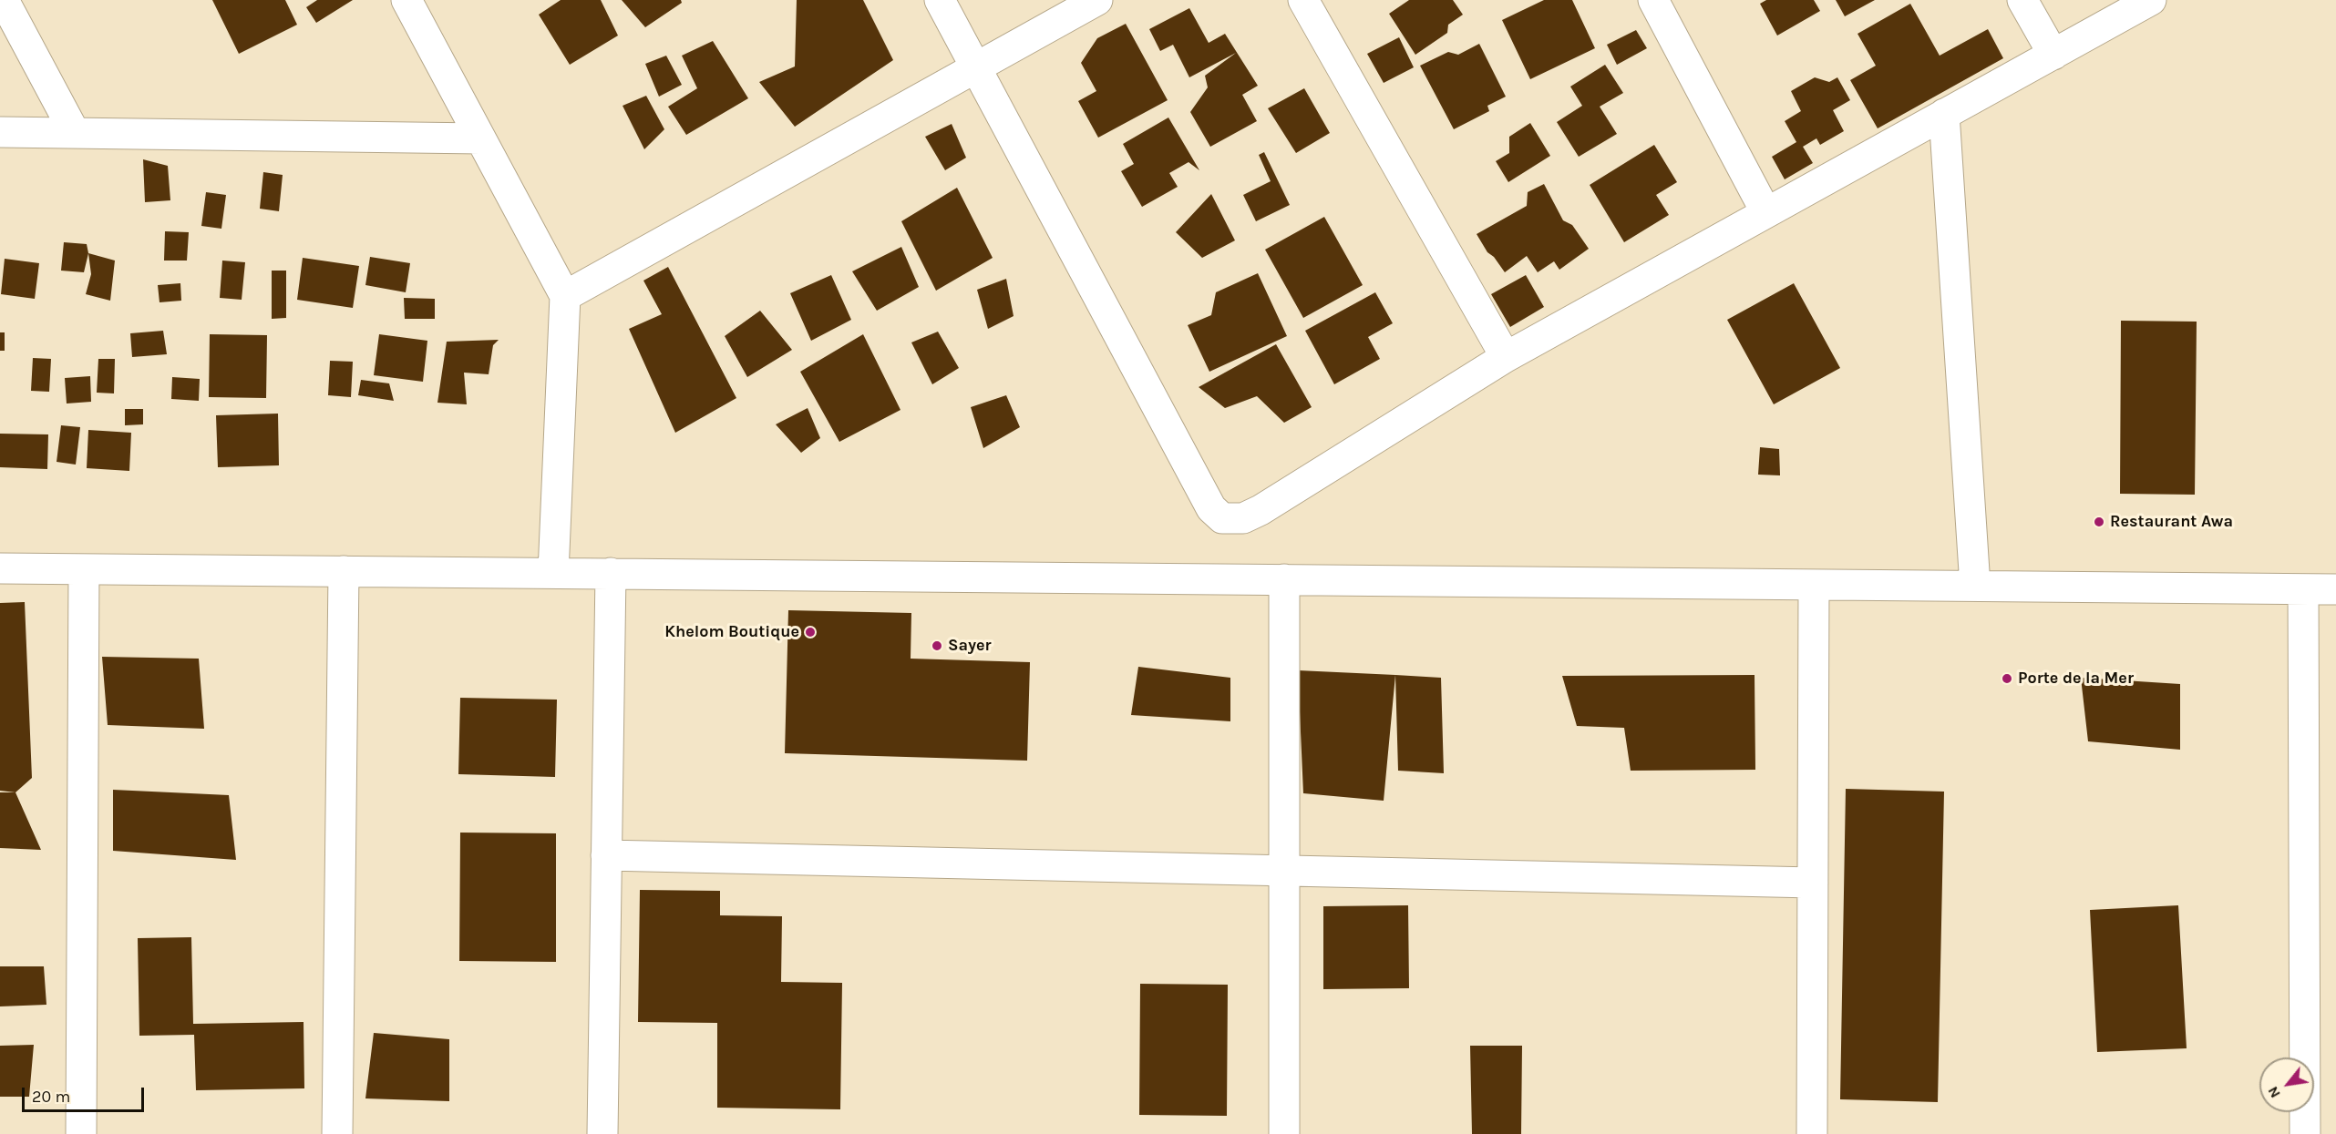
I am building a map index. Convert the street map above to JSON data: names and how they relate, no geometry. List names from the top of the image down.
{
  "places": [
    "Restaurant Awa",
    "Khelom Boutique",
    "Sayer",
    "Porte de la Mer"
  ],
  "scale_bar": "20 m",
  "north": "bottom left"
}
